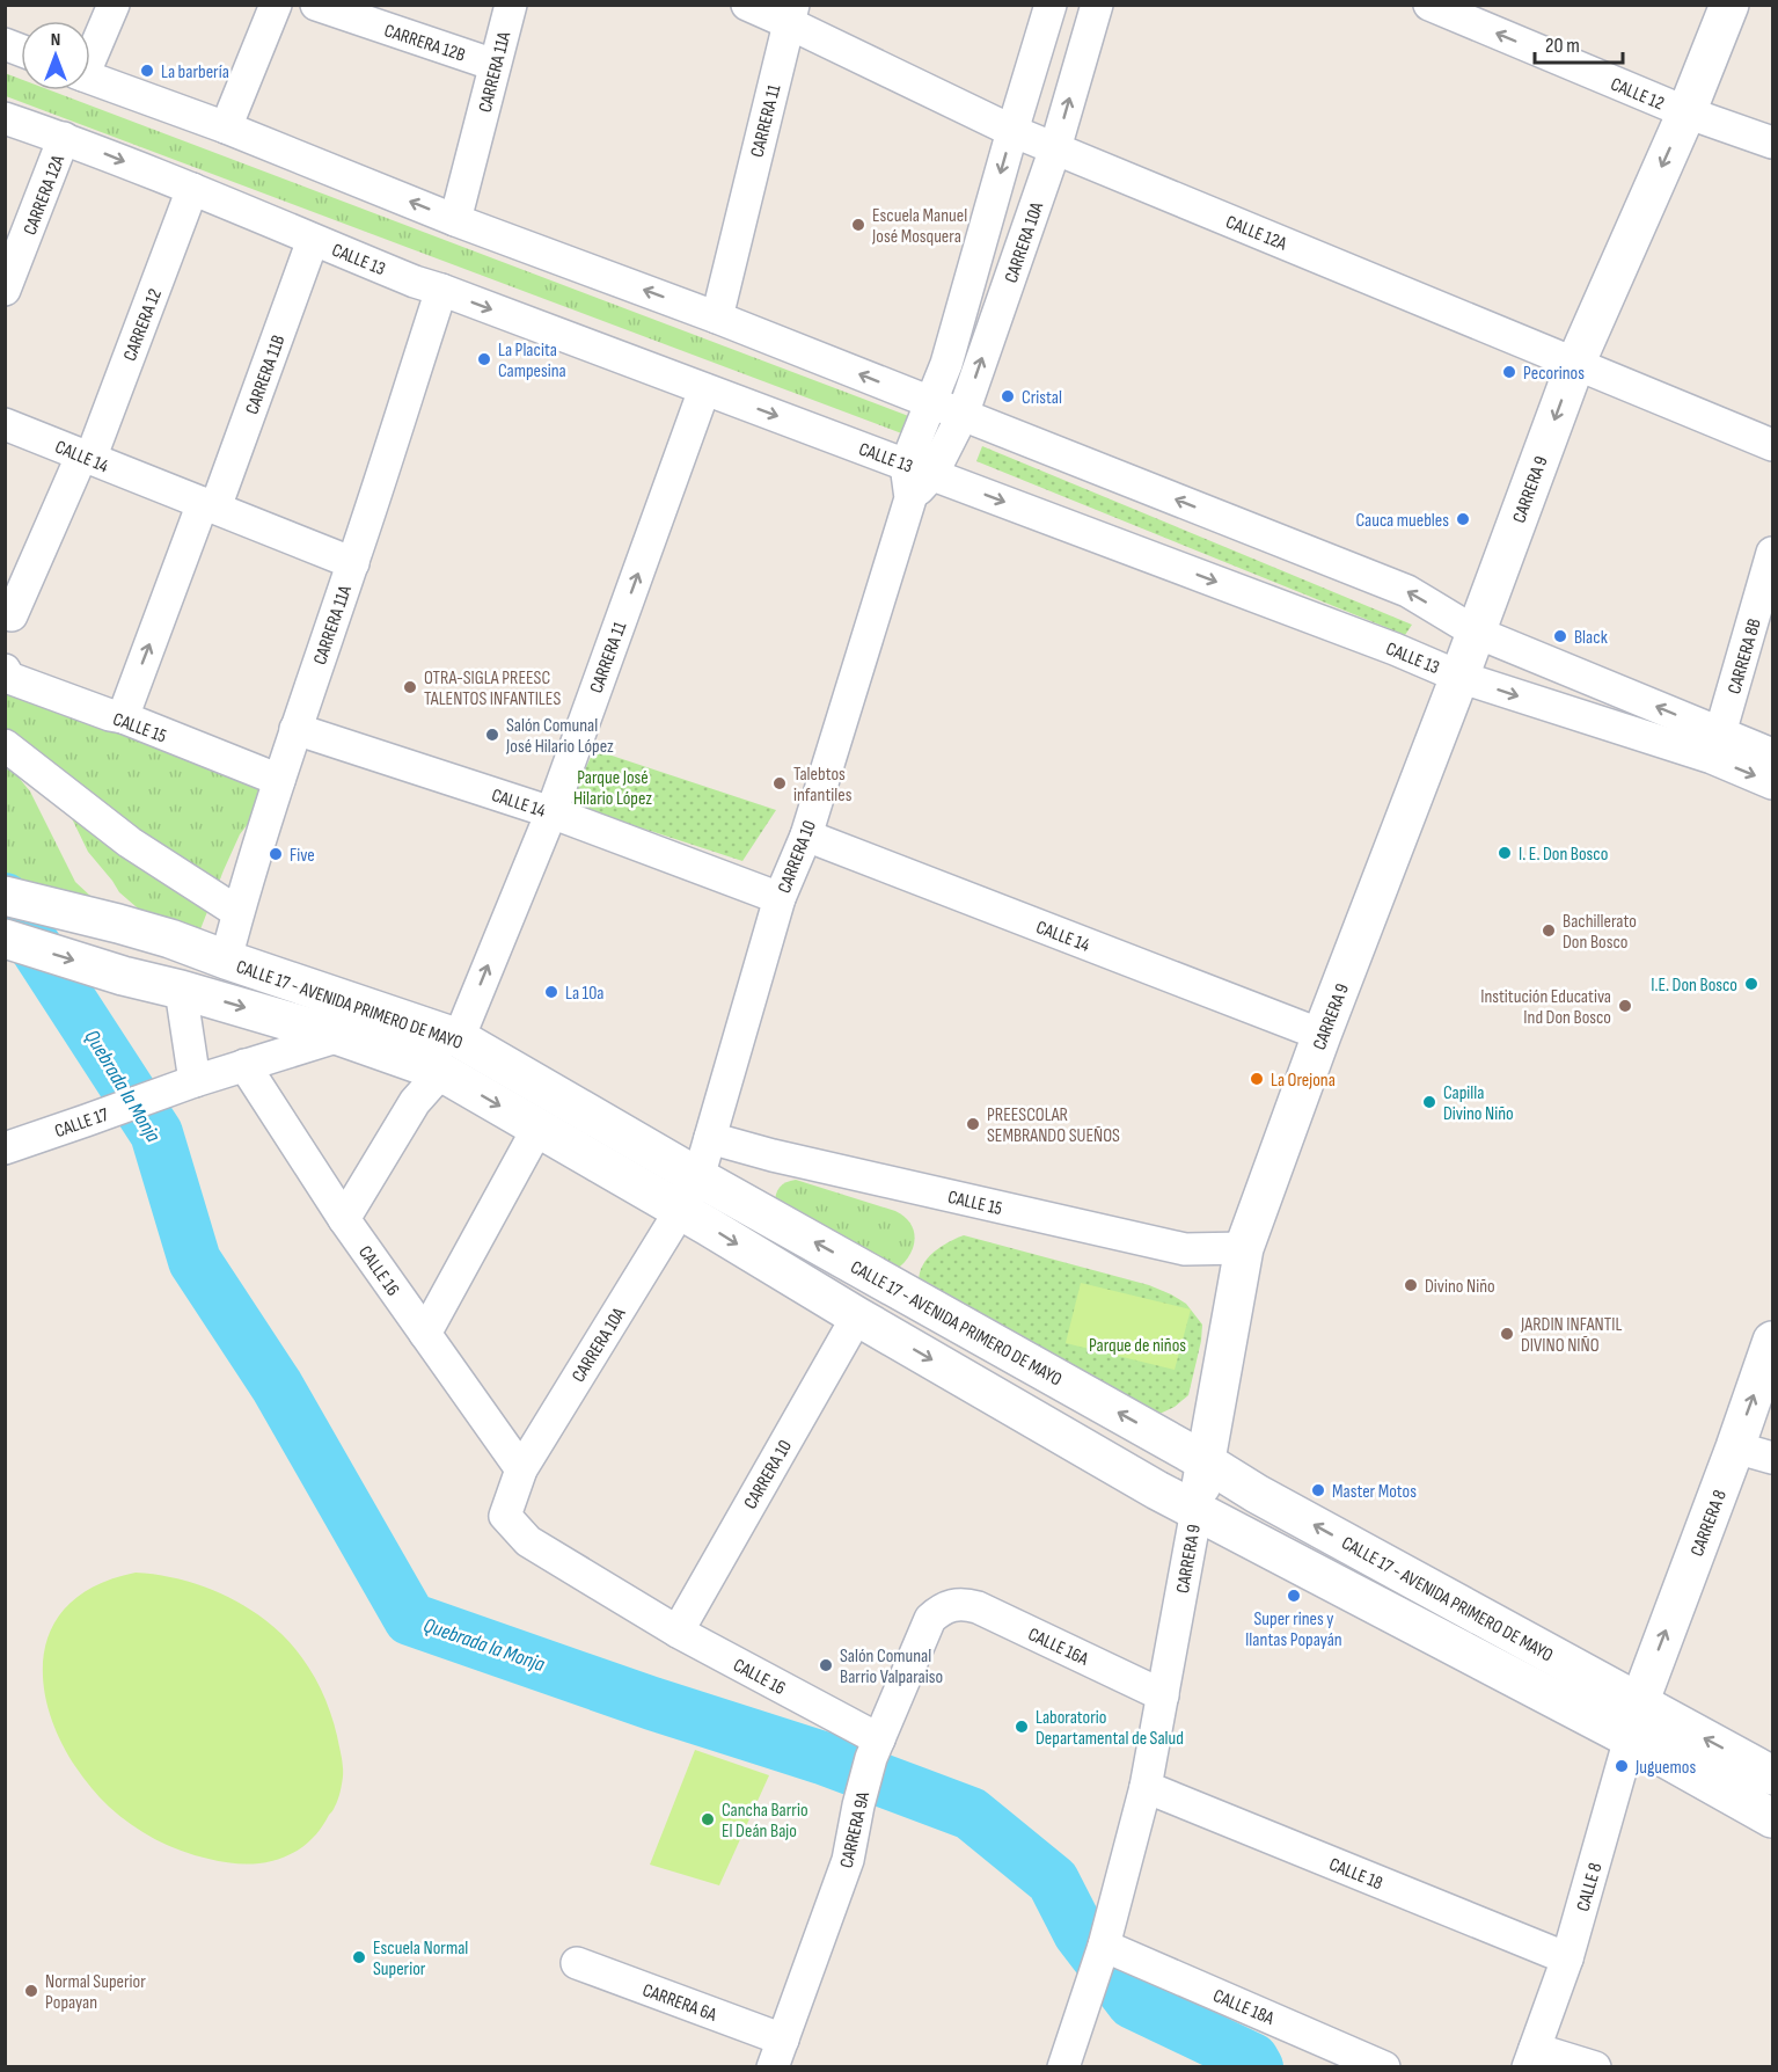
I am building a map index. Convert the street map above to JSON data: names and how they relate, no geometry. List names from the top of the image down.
{
  "streets": {
    "main road": ["CARRERA 9", "CALLE 17 - AVENIDA PRIMERO DE MAYO", "CARRERA 8"],
    "street": [
      "CARRERA 12B",
      "CARRERA 11A",
      "CALLE 12",
      "CARRERA 11",
      "CARRERA 12A",
      "CALLE 12A",
      "CARRERA 10A",
      "CALLE 13",
      "CARRERA 12",
      "CARRERA 11B",
      "CALLE 14",
      "CARRERA 8B",
      "CALLE 15",
      "CARRERA 10",
      "CALLE 17",
      "CALLE 16",
      "CALLE 16A",
      "CARRERA 9A",
      "CALLE 18",
      "CALLE 8",
      "CARRERA 6A",
      "CALLE 18A"
    ]
  },
  "crossings": [
    ["CARRERA 12B", "CARRERA 11A"],
    ["CARRERA 11A", "CALLE 13"],
    ["CARRERA 11A", "CALLE 14"],
    ["CARRERA 11A", "CALLE 15"],
    ["CARRERA 11A", "CALLE 17 - AVENIDA PRIMERO DE MAYO"],
    ["CALLE 12", "CARRERA 9"],
    ["CARRERA 11", "CALLE 12A"],
    ["CARRERA 11", "CALLE 13"],
    ["CARRERA 11", "CALLE 14"],
    ["CARRERA 11", "CALLE 17 - AVENIDA PRIMERO DE MAYO"],
    ["CARRERA 12A", "CALLE 13"],
    ["CALLE 12A", "CARRERA 10A"],
    ["CALLE 12A", "CARRERA 9"],
    ["CARRERA 10A", "CALLE 13"],
    ["CARRERA 10A", "CARRERA 10"],
    ["CARRERA 10A", "CALLE 17 - AVENIDA PRIMERO DE MAYO"],
    ["CARRERA 10A", "CALLE 16"],
    ["CALLE 13", "CARRERA 12"],
    ["CALLE 13", "CARRERA 11B"],
    ["CALLE 13", "CARRERA 9"],
    ["CALLE 13", "CARRERA 8B"],
    ["CALLE 13", "CARRERA 10"],
    ["CARRERA 12", "CALLE 14"],
    ["CARRERA 11B", "CALLE 14"],
    ["CARRERA 11B", "CALLE 15"],
    ["CALLE 14", "CARRERA 9"],
    ["CALLE 14", "CARRERA 10"],
    ["CARRERA 9", "CALLE 15"],
    ["CARRERA 9", "CALLE 17 - AVENIDA PRIMERO DE MAYO"],
    ["CARRERA 9", "CALLE 16A"],
    ["CARRERA 9", "CALLE 18"],
    ["CARRERA 9", "CALLE 18A"],
    ["CALLE 15", "CARRERA 10"],
    ["CARRERA 10", "CALLE 17 - AVENIDA PRIMERO DE MAYO"],
    ["CARRERA 10", "CALLE 16"],
    ["CALLE 17 - AVENIDA PRIMERO DE MAYO", "CALLE 17"],
    ["CALLE 17 - AVENIDA PRIMERO DE MAYO", "CARRERA 8"],
    ["CALLE 17 - AVENIDA PRIMERO DE MAYO", "CALLE 8"],
    ["CALLE 17", "CALLE 16"],
    ["CALLE 16", "CARRERA 9A"],
    ["CARRERA 8", "CALLE 8"],
    ["CALLE 16A", "CARRERA 9A"],
    ["CARRERA 9A", "CARRERA 6A"],
    ["CALLE 18", "CALLE 8"]
  ],
  "one_way": [
    "CALLE 12",
    "CARRERA 11",
    "CARRERA 11B",
    "CARRERA 8"
  ],
  "water": ["Quebrada la Monja"],
  "parks": ["Parque José Hilario López", "Parque de niños"],
  "places": [
    "La barbería",
    "Escuela Manuel José Mosquera",
    "La Placita Campesina",
    "Pecorinos",
    "Cristal",
    "Cauca muebles",
    "Black",
    "OTRA-SIGLA PREESC TALENTOS INFANTILES",
    "Salón Comunal José Hilario López",
    "Talebtos infantiles",
    "I. E. Don Bosco",
    "Five",
    "Bachillerato Don Bosco",
    "I.E. Don Bosco",
    "La 10a",
    "Institución Educativa Ind Don Bosco",
    "La Orejona",
    "Capilla Divino Niño",
    "PREESCOLAR SEMBRANDO SUEÑOS",
    "Divino Niño",
    "JARDIN INFANTIL DIVINO NIÑO",
    "Master Motos",
    "Super rines y llantas Popayán",
    "Salón Comunal Barrio Valparaiso",
    "Laboratorio Departamental de Salud",
    "Juguemos",
    "Cancha Barrio El Deán Bajo",
    "Escuela Normal Superior",
    "Normal Superior Popayan"
  ],
  "scale_bar": "20 m",
  "north": "top"
}
